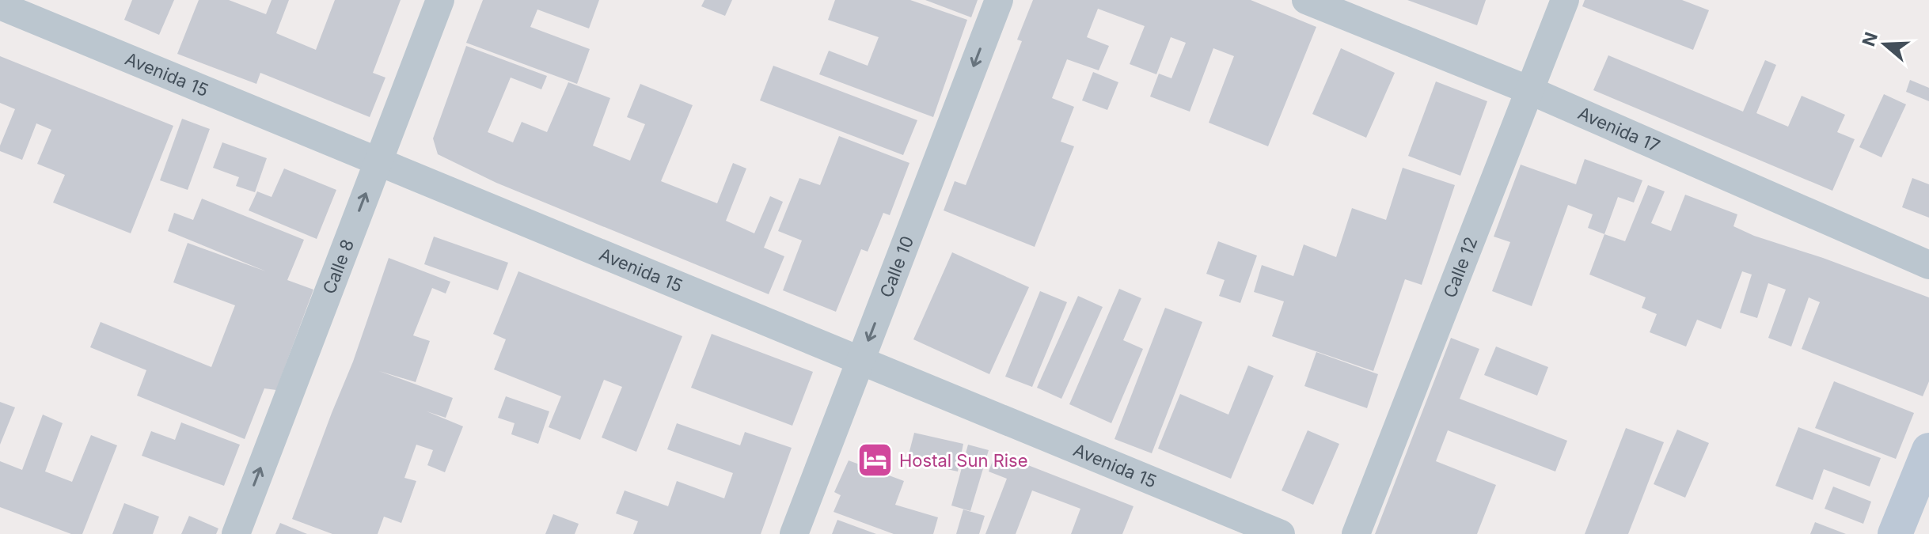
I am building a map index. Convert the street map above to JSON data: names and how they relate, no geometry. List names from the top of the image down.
{
  "streets": {
    "street": [
      "Avenida 15",
      "Avenida 17",
      "Calle 8",
      "Calle 10",
      "Calle 12"
    ]
  },
  "crossings": [
    ["Avenida 15", "Calle 8"],
    ["Avenida 15", "Calle 10"],
    ["Avenida 17", "Calle 12"]
  ],
  "one_way": ["Calle 8", "Calle 10"],
  "places": {
    "hotel": ["Hostal Sun Rise"]
  },
  "north": "left"
}
